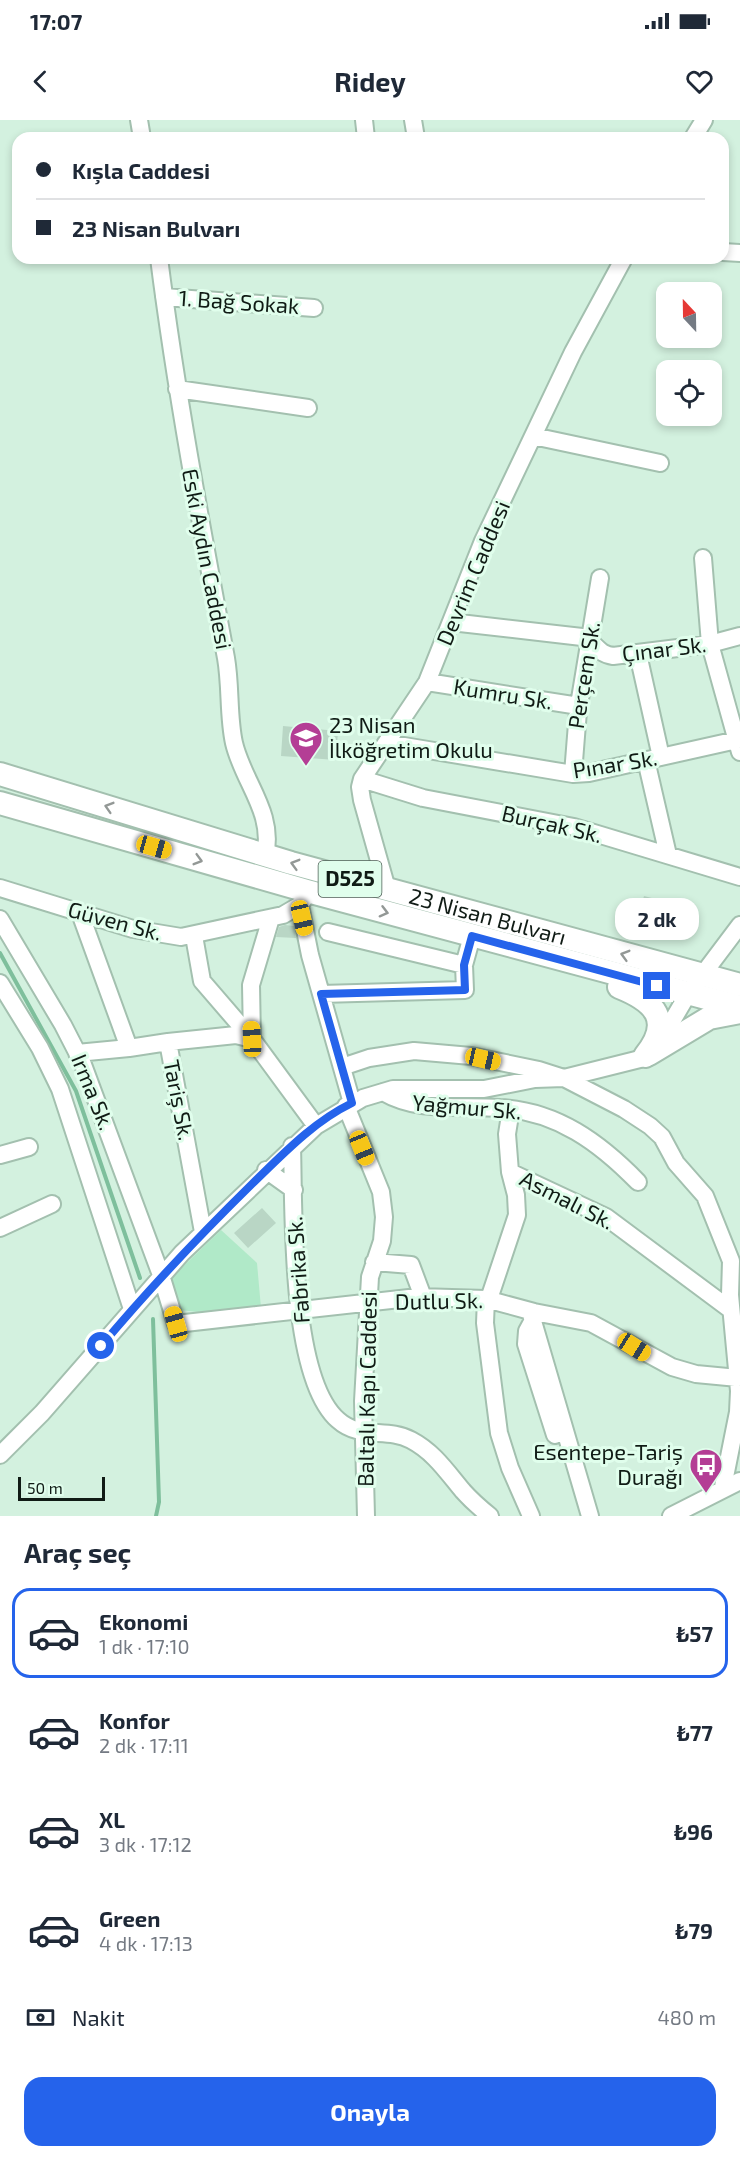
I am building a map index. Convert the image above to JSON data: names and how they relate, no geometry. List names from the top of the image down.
{
  "streets": {
    "highway": ["D525", "23 Nisan Bulvarı"],
    "street": [
      "1. Bağ Sokak",
      "Eski Aydın Caddesi",
      "Devrim Caddesi",
      "Çınar Sk.",
      "Perçem Sk.",
      "Kumru Sk.",
      "Pınar Sk.",
      "Burçak Sk.",
      "Güven Sk.",
      "Irma Sk.",
      "Tariş Sk.",
      "Yağmur Sk.",
      "Asmalı Sk.",
      "Fabrika Sk.",
      "Dutlu Sk.",
      "Baltalı Kapı Caddesi"
    ]
  },
  "crossings": [
    ["1. Bağ Sokak", "Eski Aydın Caddesi"],
    ["Eski Aydın Caddesi", "23 Nisan Bulvarı"],
    ["Devrim Caddesi", "Çınar Sk."],
    ["Devrim Caddesi", "Kumru Sk."],
    ["Devrim Caddesi", "Pınar Sk."],
    ["Devrim Caddesi", "Burçak Sk."],
    ["Çınar Sk.", "Perçem Sk."],
    ["Perçem Sk.", "Kumru Sk."],
    ["Perçem Sk.", "Pınar Sk."],
    ["D525", "23 Nisan Bulvarı"],
    ["23 Nisan Bulvarı", "Güven Sk."],
    ["23 Nisan Bulvarı", "Baltalı Kapı Caddesi"],
    ["Güven Sk.", "Tariş Sk."],
    ["Güven Sk.", "Baltalı Kapı Caddesi"],
    ["Irma Sk.", "Dutlu Sk."],
    ["Asmalı Sk.", "Dutlu Sk."],
    ["Fabrika Sk.", "Dutlu Sk."],
    ["Fabrika Sk.", "Baltalı Kapı Caddesi"],
    ["Dutlu Sk.", "Baltalı Kapı Caddesi"]
  ],
  "places": {
    "school or university": ["23 Nisan İlköğretim Okulu"],
    "bus stop": ["Esentepe-Tariş Durağı"]
  },
  "scale_bar": "50 m",
  "north": "top",
  "page": {
    "status": "17:07",
    "header": "Ridey",
    "banner": ["Kışla Caddesi", "23 Nisan Bulvarı"],
    "bubble": "2 dk",
    "scale": "50 m",
    "heading": "Araç seç",
    "list": [
      {
        "name": "Ekonomi",
        "note": "1 dk · 17:10",
        "value": "₺57"
      },
      {
        "name": "Konfor",
        "note": "2 dk · 17:11",
        "value": "₺77"
      },
      {
        "name": "XL",
        "note": "3 dk · 17:12",
        "value": "₺96"
      },
      {
        "name": "Green",
        "note": "4 dk · 17:13",
        "value": "₺79"
      }
    ],
    "pay": ["Nakit", "480 m"],
    "buttons": "Onayla"
  }
}
